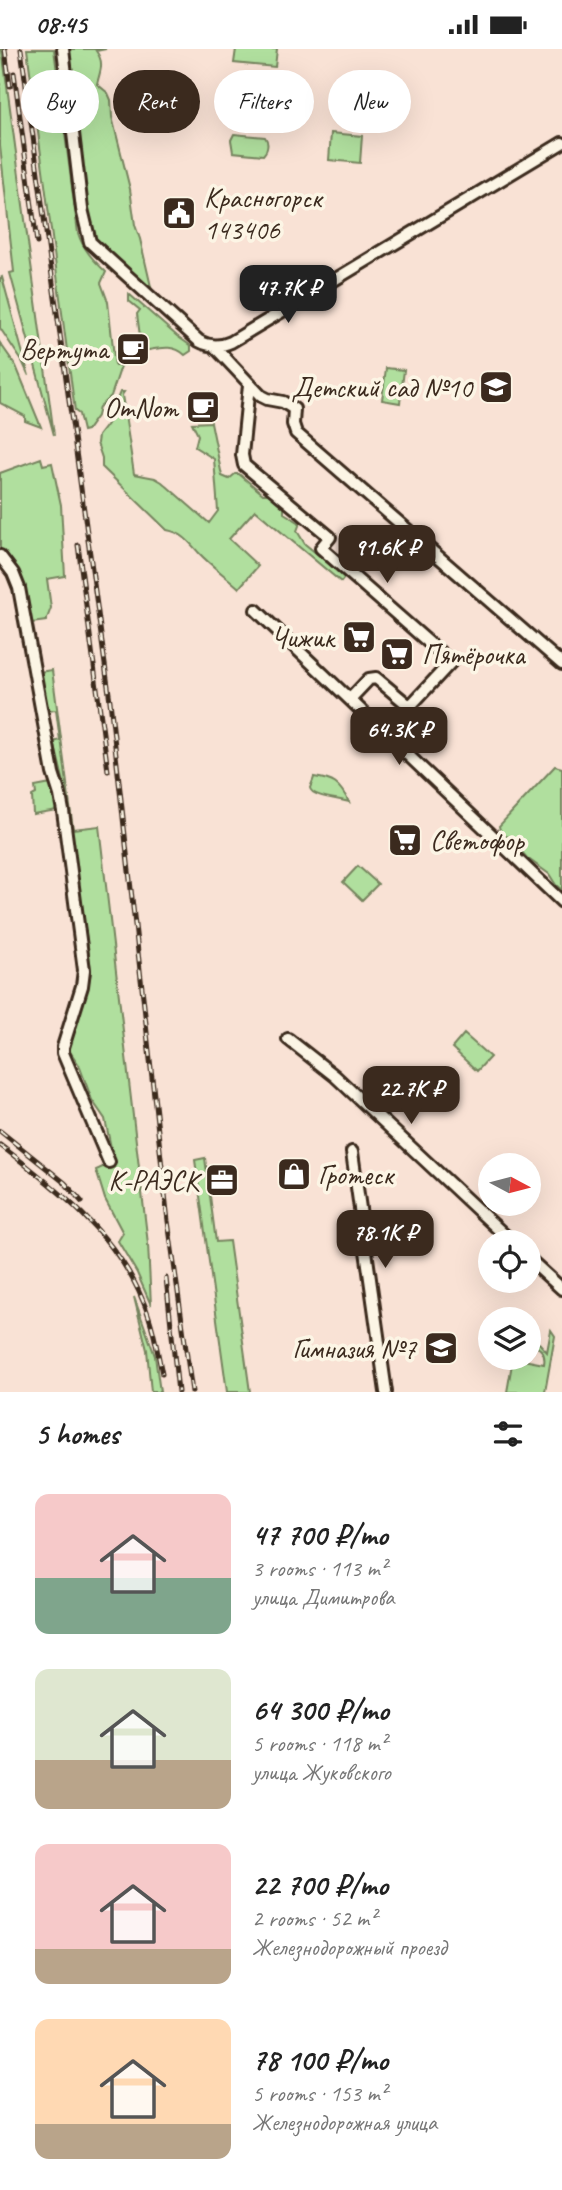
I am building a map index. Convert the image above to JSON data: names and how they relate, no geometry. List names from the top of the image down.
{
  "places": {
    "public building": ["Красногорск 143406"],
    "cafe": ["Вертута", "OmNom"],
    "school or university": ["Детский сад №10", "Гимназия №7"],
    "supermarket": ["Чижик", "Пятёрочка", "Светофор"],
    "shop": ["Гротеск"],
    "office": ["К-РАЭСК"]
  },
  "north": "right",
  "page": {
    "status": "08:45",
    "chip": [
      "Buy",
      "Rent",
      "Filters",
      "New"
    ],
    "price": [
      "47.7K ₽",
      "91.6K ₽",
      "64.3K ₽",
      "22.7K ₽",
      "78.1K ₽"
    ],
    "heading": "5 homes",
    "list": [
      {
        "name": "47 700 ₽/mo",
        "note": "3 rooms · 113 m² · улица Димитрова"
      },
      {
        "name": "64 300 ₽/mo",
        "note": "5 rooms · 118 m² · улица Жуковского"
      },
      {
        "name": "22 700 ₽/mo",
        "note": "2 rooms · 52 m² · Железнодорожный проезд"
      },
      {
        "name": "78 100 ₽/mo",
        "note": "5 rooms · 153 m² · Железнодорожная улица"
      }
    ]
  }
}
